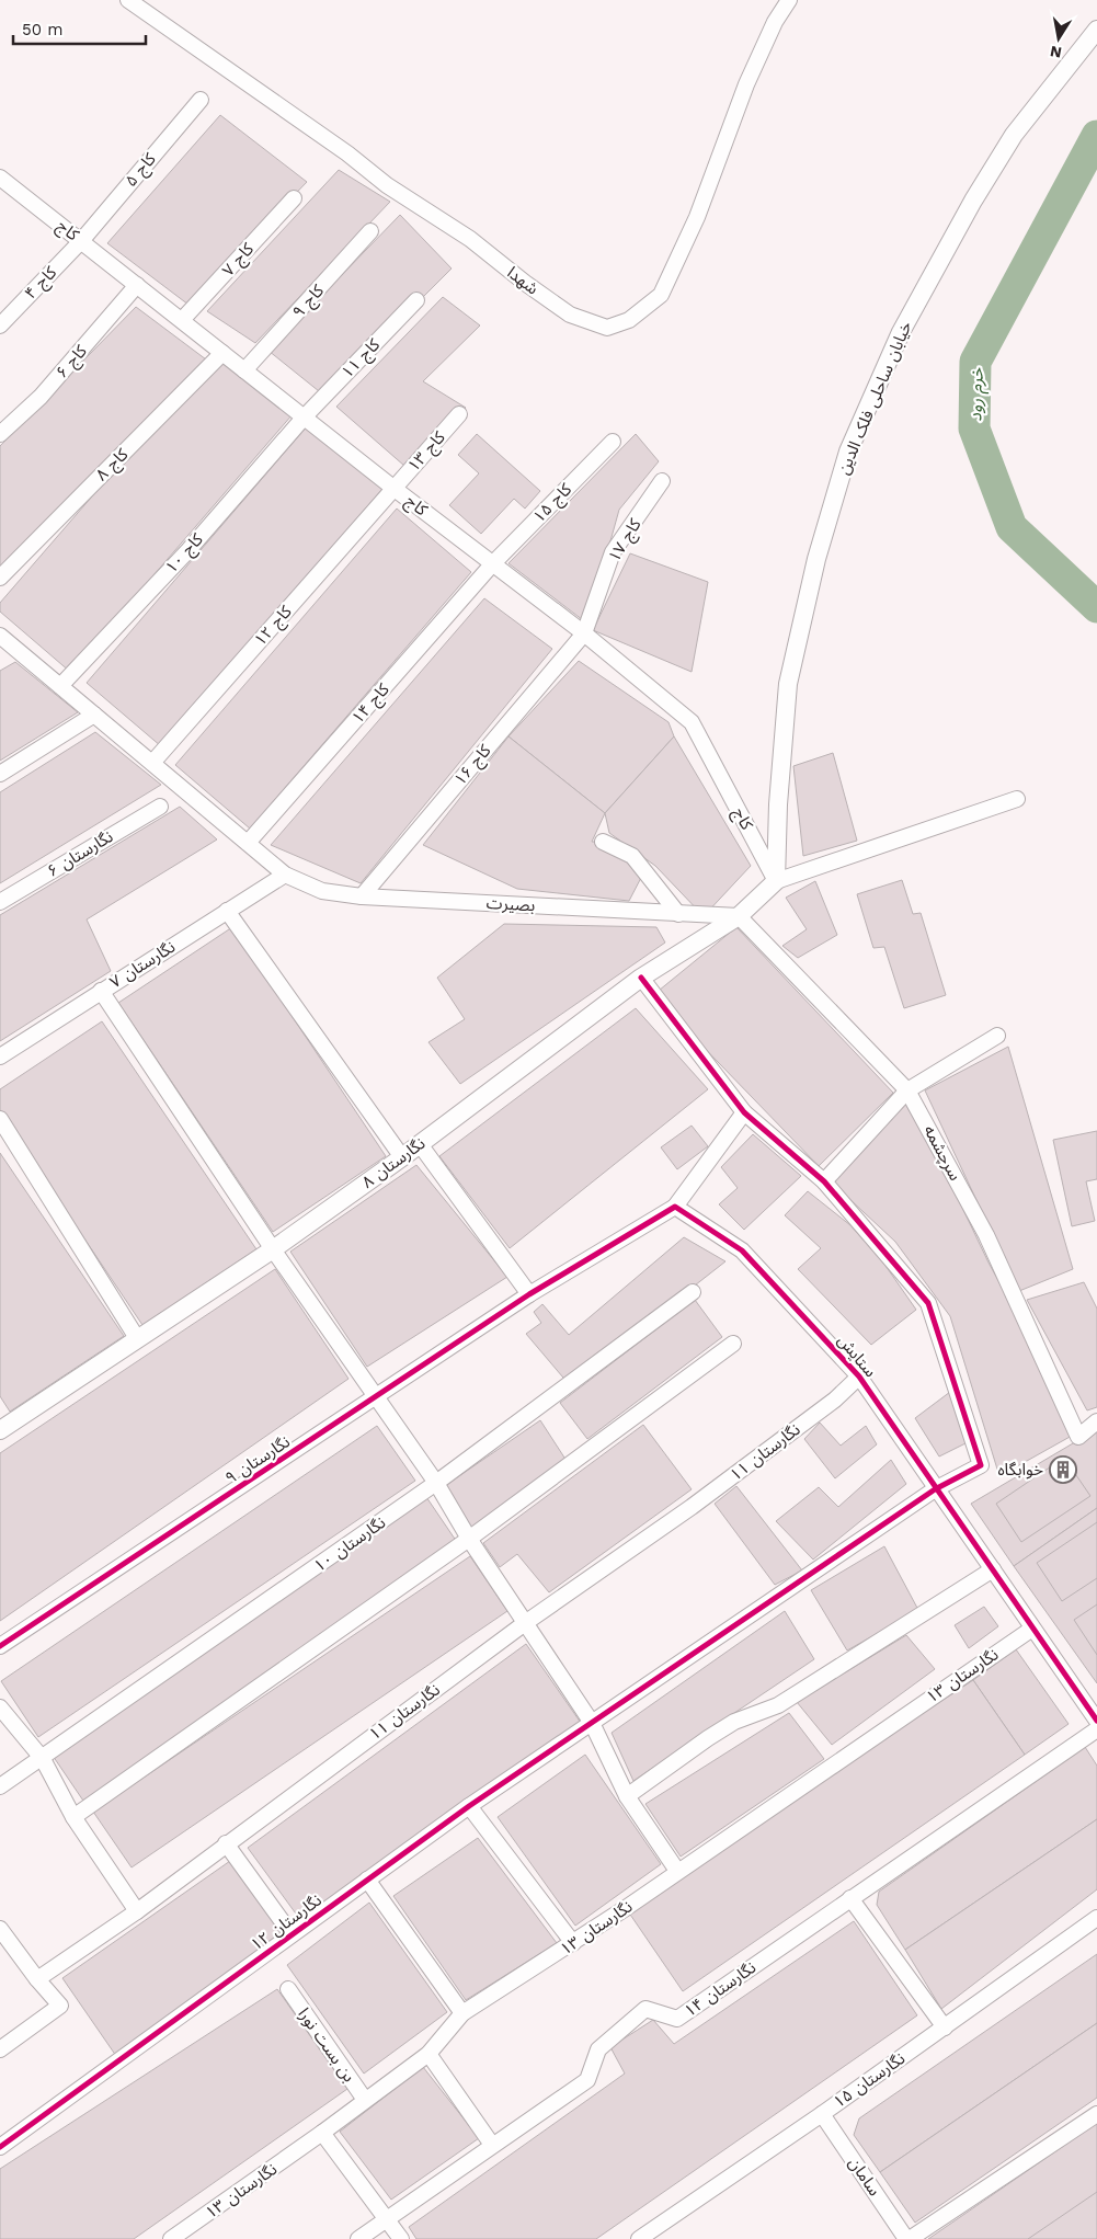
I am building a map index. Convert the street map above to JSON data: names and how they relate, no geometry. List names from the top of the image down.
{
  "streets": {
    "street": [
      "کاج ۵",
      "کاج",
      "کاج ۷",
      "شهدا",
      "کاج ۴",
      "کاج ۹",
      "کاج ۱۱",
      "کاج ۶",
      "خیابان ساحلی فلک الدین",
      "کاج ۱۳",
      "کاج ۸",
      "کاج ۱۵",
      "کاج ۱۷",
      "کاج ۱۰",
      "کاج ۱۲",
      "کاج ۱۴",
      "کاج ۱۶",
      "نگارستان ۶",
      "بصیرت",
      "نگارستان ۷",
      "سرچشمه",
      "نگارستان ۸",
      "ستایش",
      "نگارستان ۱۱",
      "نگارستان ۹",
      "نگارستان ۱۰",
      "نگارستان ۱۳",
      "نگارستان ۱۲",
      "نگارستان ۱۴",
      "بن بست نورا",
      "نگارستان ۱۵",
      "سامان"
    ]
  },
  "crossings": [
    ["کاج ۵", "کاج"],
    ["کاج ۵", "کاج ۴"],
    ["کاج", "کاج ۷"],
    ["کاج", "کاج ۴"],
    ["کاج", "کاج ۹"],
    ["کاج", "کاج ۱۱"],
    ["کاج", "کاج ۶"],
    ["کاج", "خیابان ساحلی فلک الدین"],
    ["کاج", "کاج ۱۳"],
    ["کاج", "کاج ۸"],
    ["کاج", "کاج ۱۵"],
    ["کاج", "کاج ۱۷"],
    ["کاج", "کاج ۱۰"],
    ["کاج", "کاج ۱۲"],
    ["کاج", "کاج ۱۴"],
    ["کاج", "کاج ۱۶"],
    ["کاج", "نگارستان ۸"],
    ["کاج ۱۱", "کاج ۱۰"],
    ["خیابان ساحلی فلک الدین", "نگارستان ۸"],
    ["کاج ۱۳", "کاج ۱۲"],
    ["کاج ۱۵", "کاج ۱۴"],
    ["کاج ۱۷", "کاج ۱۶"],
    ["کاج ۱۰", "بصیرت"],
    ["کاج ۱۲", "بصیرت"],
    ["کاج ۱۴", "بصیرت"],
    ["کاج ۱۶", "بصیرت"],
    ["بصیرت", "نگارستان ۷"],
    ["بصیرت", "سرچشمه"],
    ["بصیرت", "نگارستان ۸"],
    ["سرچشمه", "نگارستان ۸"],
    ["ستایش", "نگارستان ۱۱"],
    ["ستایش", "نگارستان ۱۳"],
    ["ستایش", "نگارستان ۱۲"],
    ["نگارستان ۱۳", "بن بست نورا"],
    ["نگارستان ۱۵", "سامان"]
  ],
  "water": ["خرم رود"],
  "places": {
    "building": ["خوابگاه"]
  },
  "scale_bar": "50 m",
  "north": "bottom"
}
